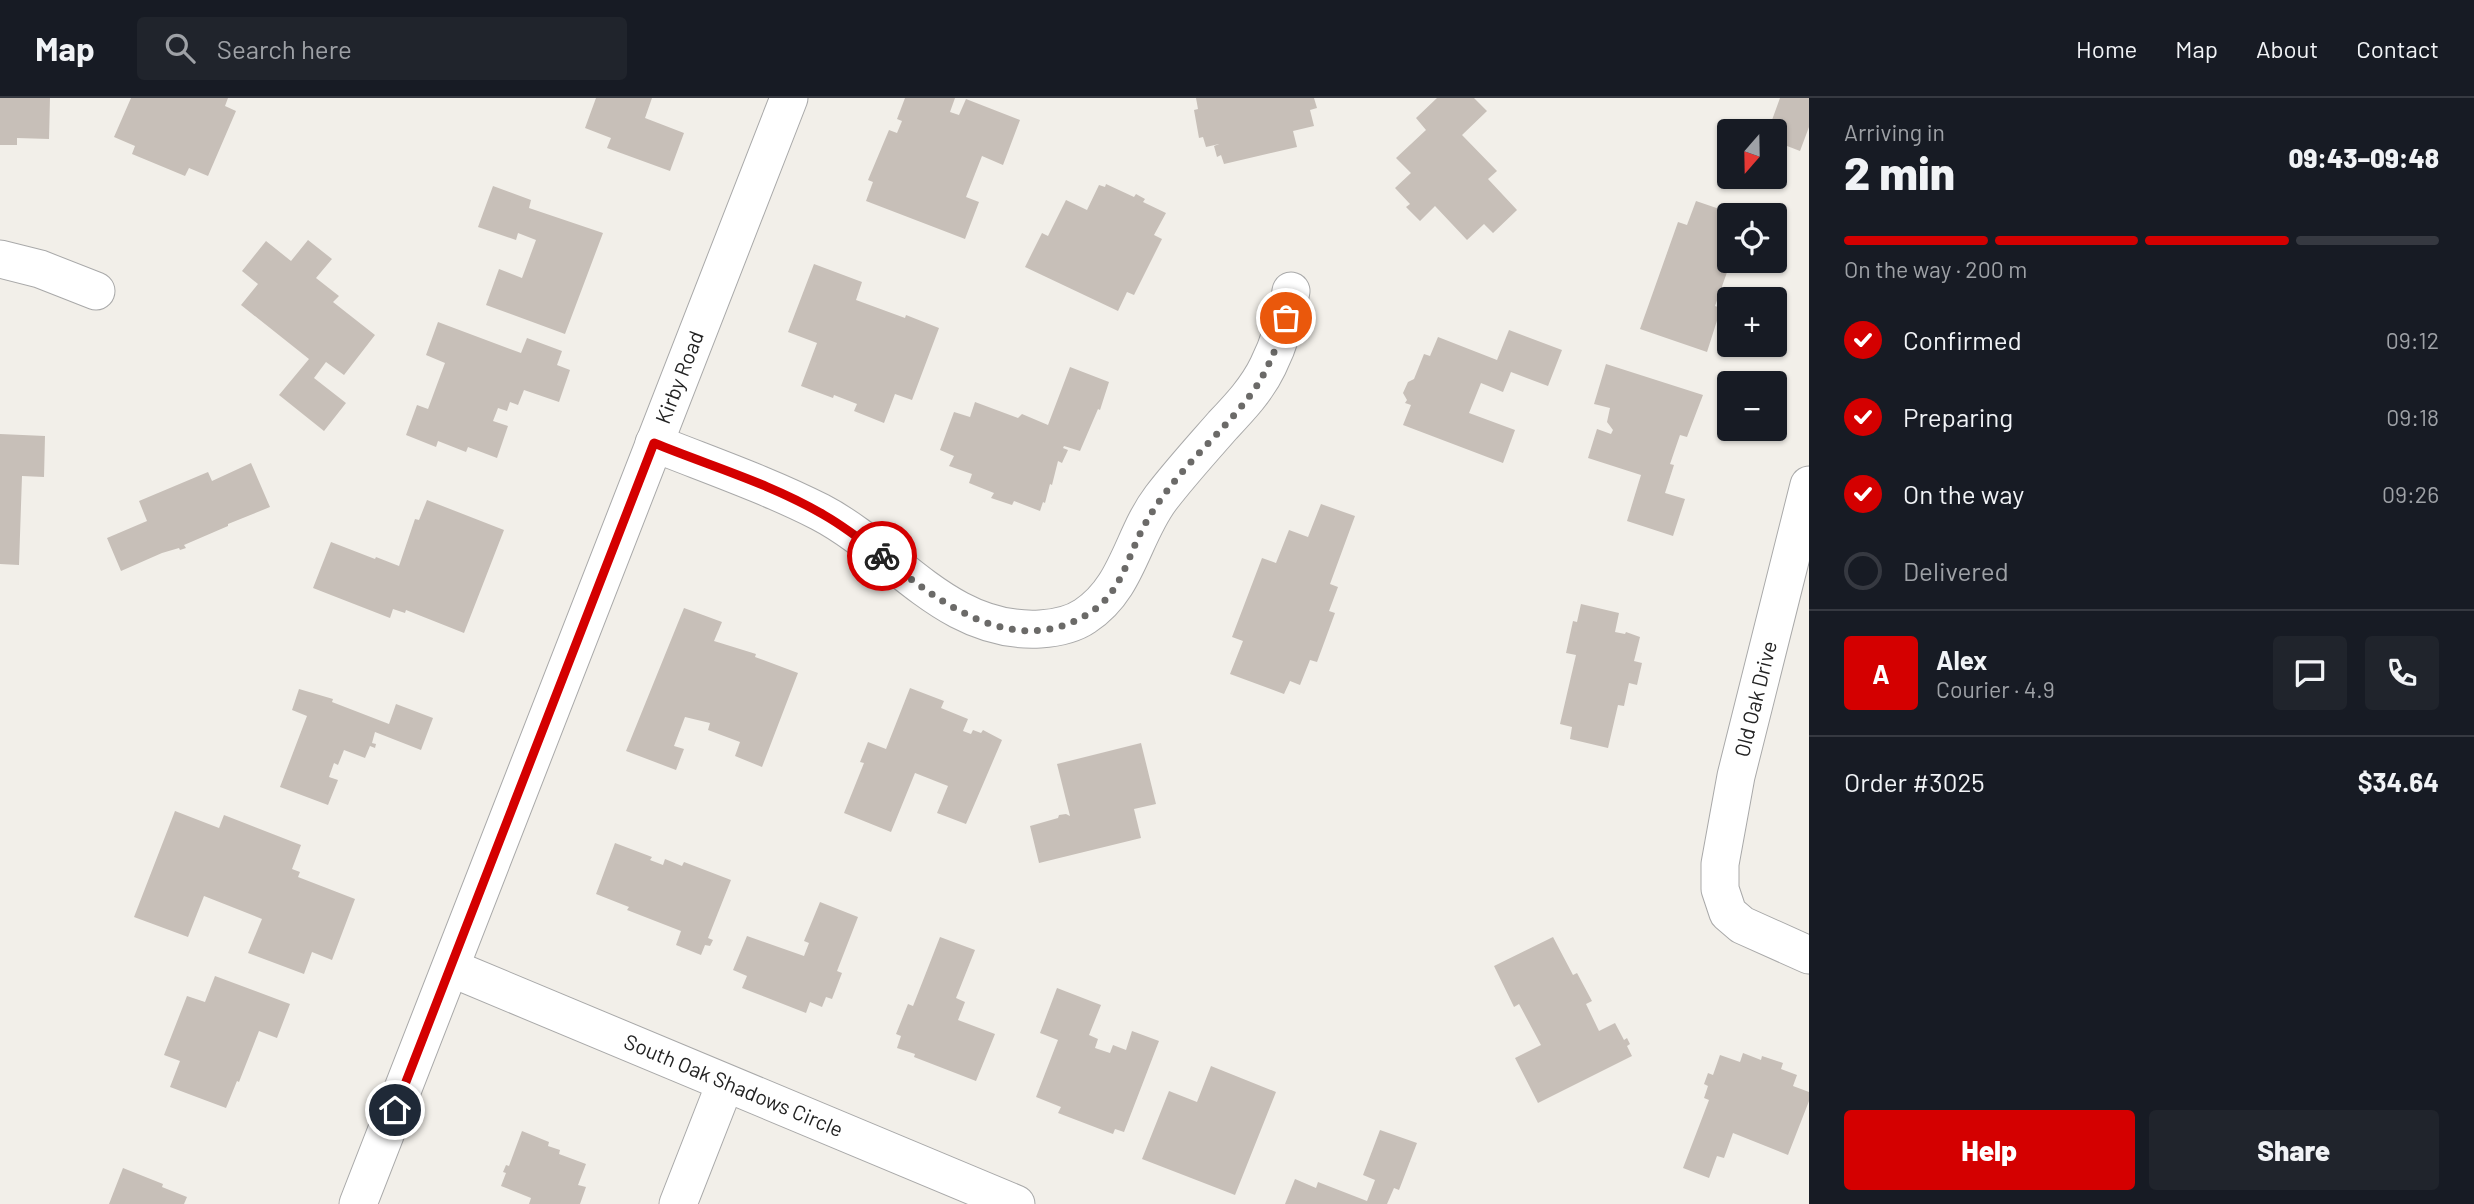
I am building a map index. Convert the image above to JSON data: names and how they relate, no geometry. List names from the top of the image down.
{
  "streets": {
    "street": ["Kirby Road", "Old Oak Drive", "South Oak Shadows Circle"]
  },
  "crossings": [
    ["Kirby Road", "South Oak Shadows Circle"]
  ],
  "north": "bottom",
  "page": {
    "header": "Map",
    "search": "Search here",
    "nav": [
      "Home",
      "Map",
      "About",
      "Contact"
    ],
    "heading": ["2 min", "Arriving in", "09:43–09:48"],
    "panel": [
      "Alex",
      "Courier · 4.9",
      "Order #3025",
      "$34.64"
    ],
    "map_buttons": ["+", "−"],
    "bar": "On the way · 200 m",
    "list": [
      ["Confirmed", "09:12"],
      ["Preparing", "09:18"],
      ["On the way", "09:26"],
      "Delivered"
    ],
    "round": "A",
    "buttons": ["Help", "Share"]
  }
}
